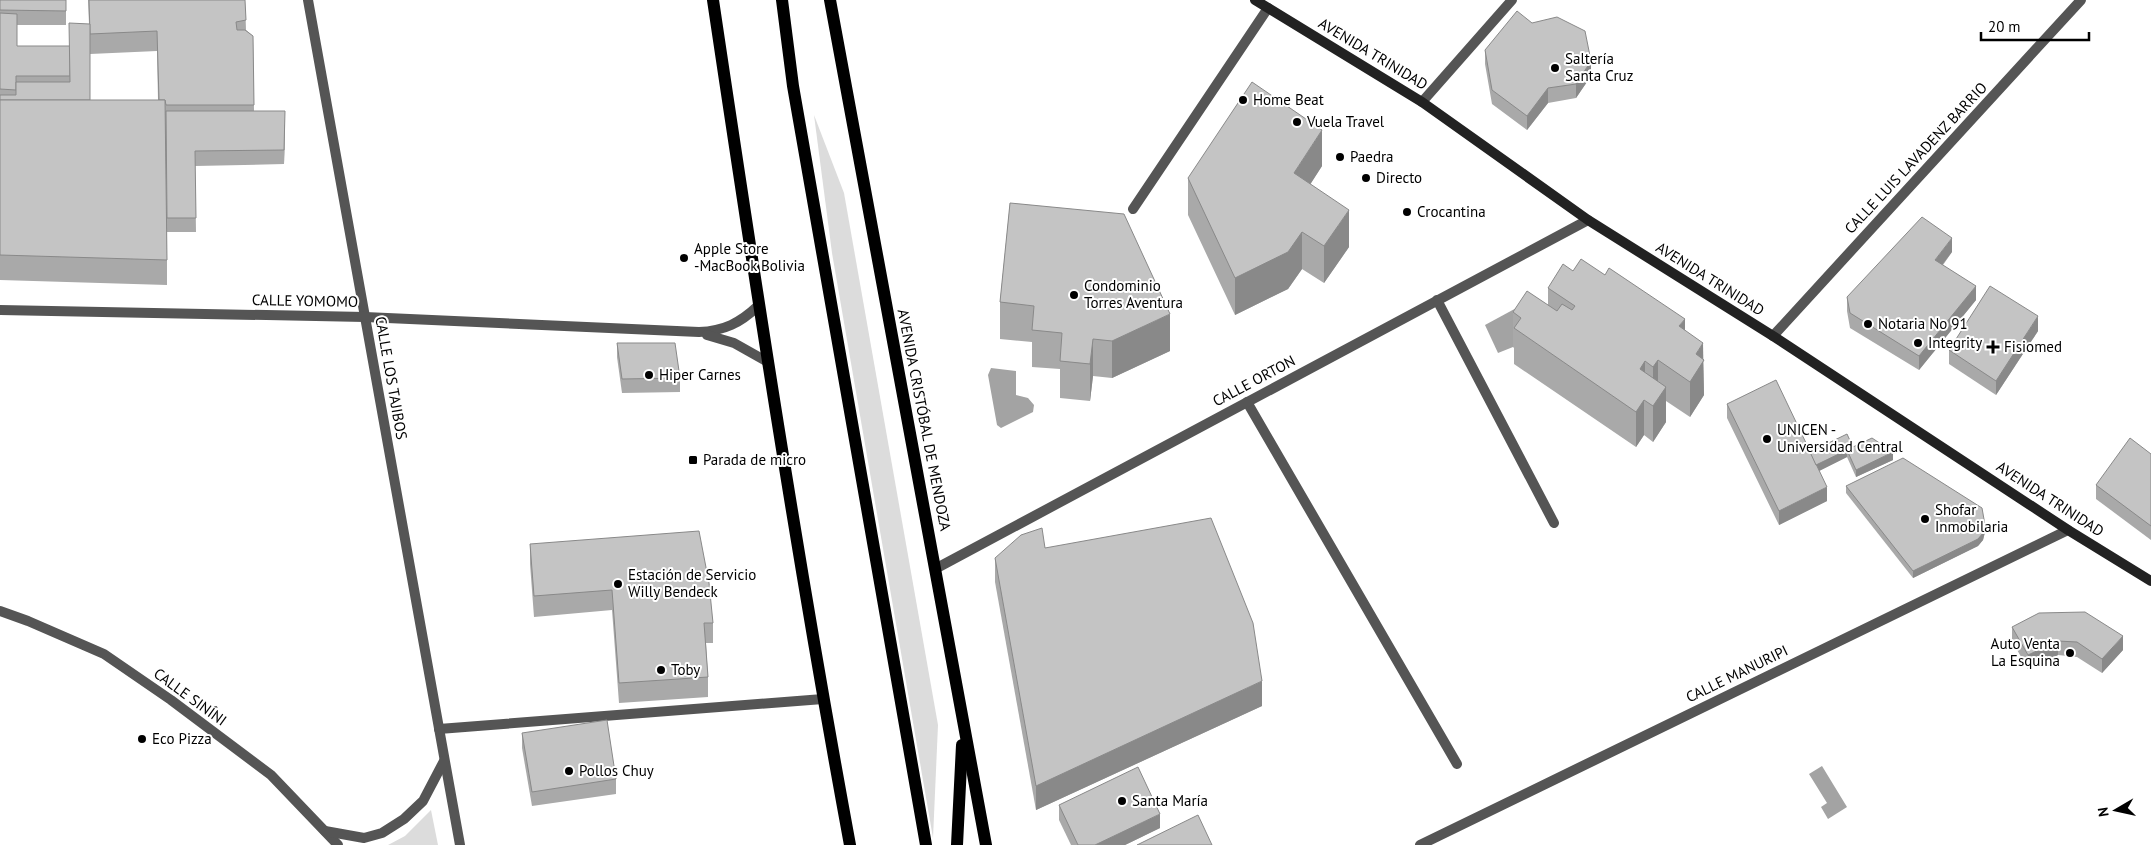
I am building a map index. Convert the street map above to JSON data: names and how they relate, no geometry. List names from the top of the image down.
{
  "streets": {
    "main road": ["AVENIDA TRINIDAD", "AVENIDA CRISTÓBAL DE MENDOZA"],
    "street": [
      "CALLE LUIS LAVADENZ BARRIO",
      "CALLE YOMOMO",
      "CALLE LOS TAJIBOS",
      "CALLE ORTON",
      "CALLE MANURIPI",
      "CALLE SINÍNI"
    ]
  },
  "crossings": [
    ["AVENIDA TRINIDAD", "CALLE LUIS LAVADENZ BARRIO"],
    ["AVENIDA TRINIDAD", "CALLE ORTON"],
    ["AVENIDA TRINIDAD", "CALLE MANURIPI"],
    ["CALLE YOMOMO", "CALLE LOS TAJIBOS"],
    ["CALLE ORTON", "AVENIDA CRISTÓBAL DE MENDOZA"]
  ],
  "places": {
    "other": [
      "Saltería Santa Cruz",
      "Home Beat",
      "Vuela Travel",
      "Paedra",
      "Directo",
      "Crocantina",
      "Apple Store -MacBook Bolivia",
      "Condominio Torres Aventura",
      "Notaria No 91",
      "Integrity",
      "Hiper Carnes",
      "UNICEN - Universidad Central",
      "Shofar Inmobilaria",
      "Estación de Servicio Willy Bendeck",
      "Auto Venta La Esquina",
      "Toby",
      "Eco Pizza",
      "Pollos Chuy",
      "Santa María"
    ],
    "health": ["Fisiomed"],
    "transit": ["Parada de micro"]
  },
  "scale_bar": "20 m",
  "north": "left"
}
